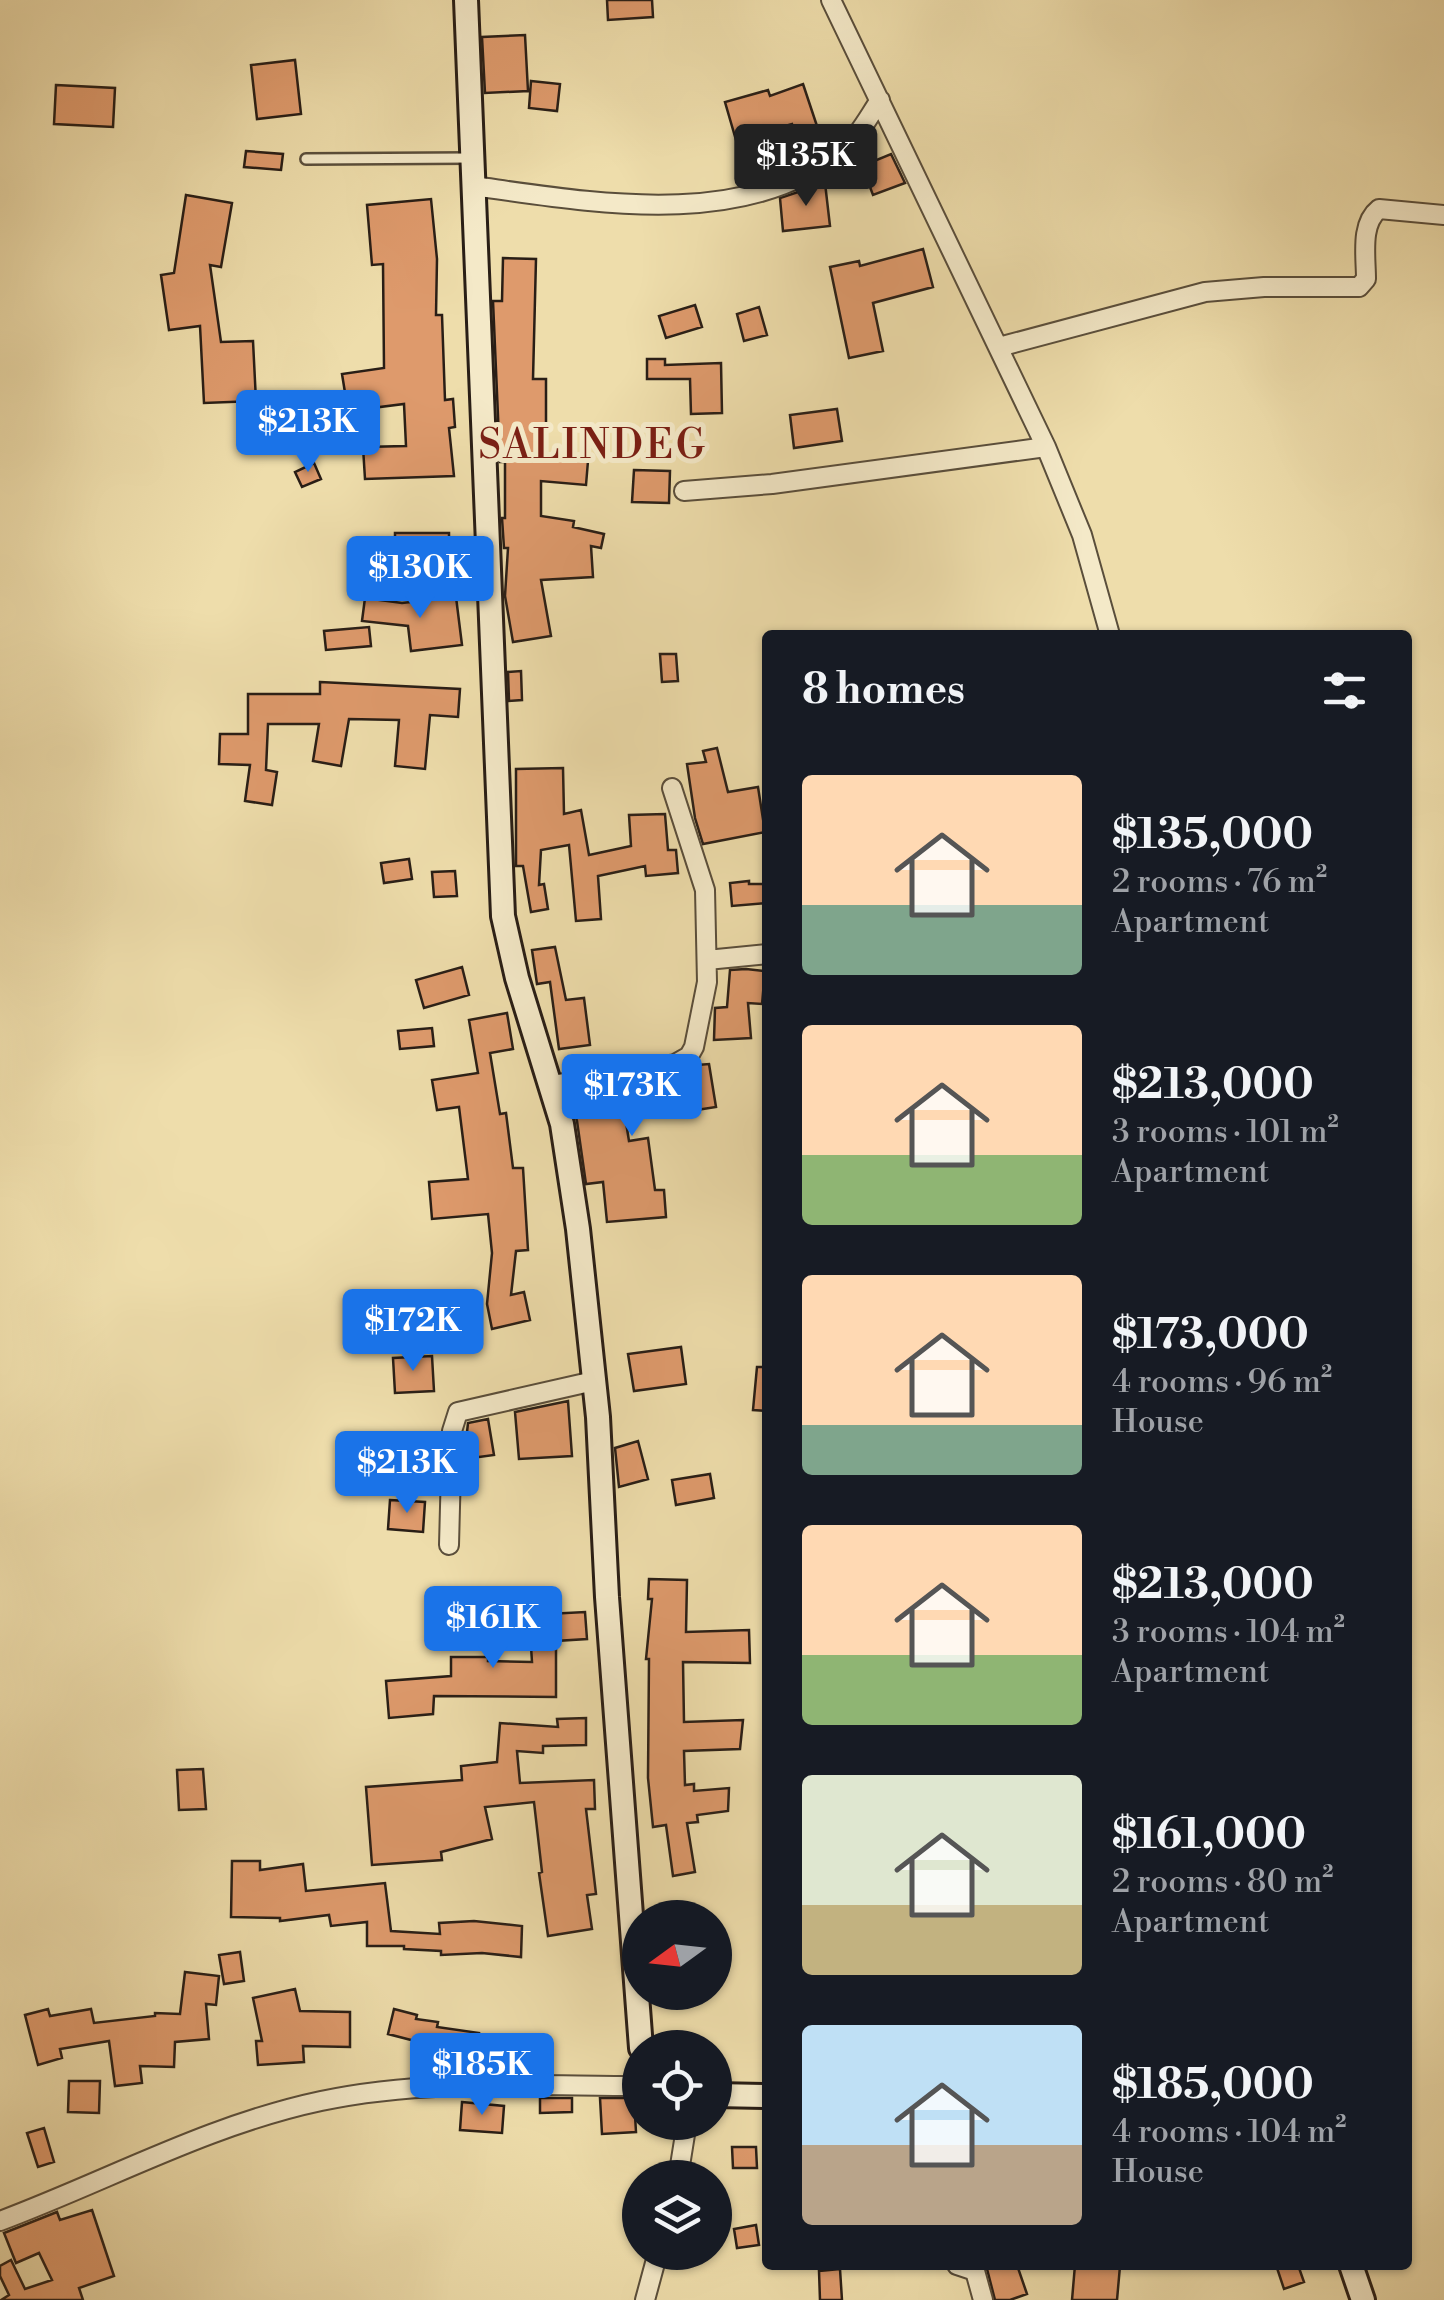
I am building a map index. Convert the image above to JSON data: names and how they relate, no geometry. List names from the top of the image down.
{
  "districts": ["SALINDEG"],
  "north": "left",
  "page": {
    "price": [
      "$135K",
      "$213K",
      "$130K",
      "$173K",
      "$172K",
      "$213K",
      "$161K",
      "$185K"
    ],
    "heading": "8 homes",
    "list": [
      {
        "name": "$135,000",
        "note": "2 rooms · 76 m² · Apartment"
      },
      {
        "name": "$213,000",
        "note": "3 rooms · 101 m² · Apartment"
      },
      {
        "name": "$173,000",
        "note": "4 rooms · 96 m² · House"
      },
      {
        "name": "$213,000",
        "note": "3 rooms · 104 m² · Apartment"
      },
      {
        "name": "$161,000",
        "note": "2 rooms · 80 m² · Apartment"
      },
      {
        "name": "$185,000",
        "note": "4 rooms · 104 m² · House"
      }
    ]
  }
}
